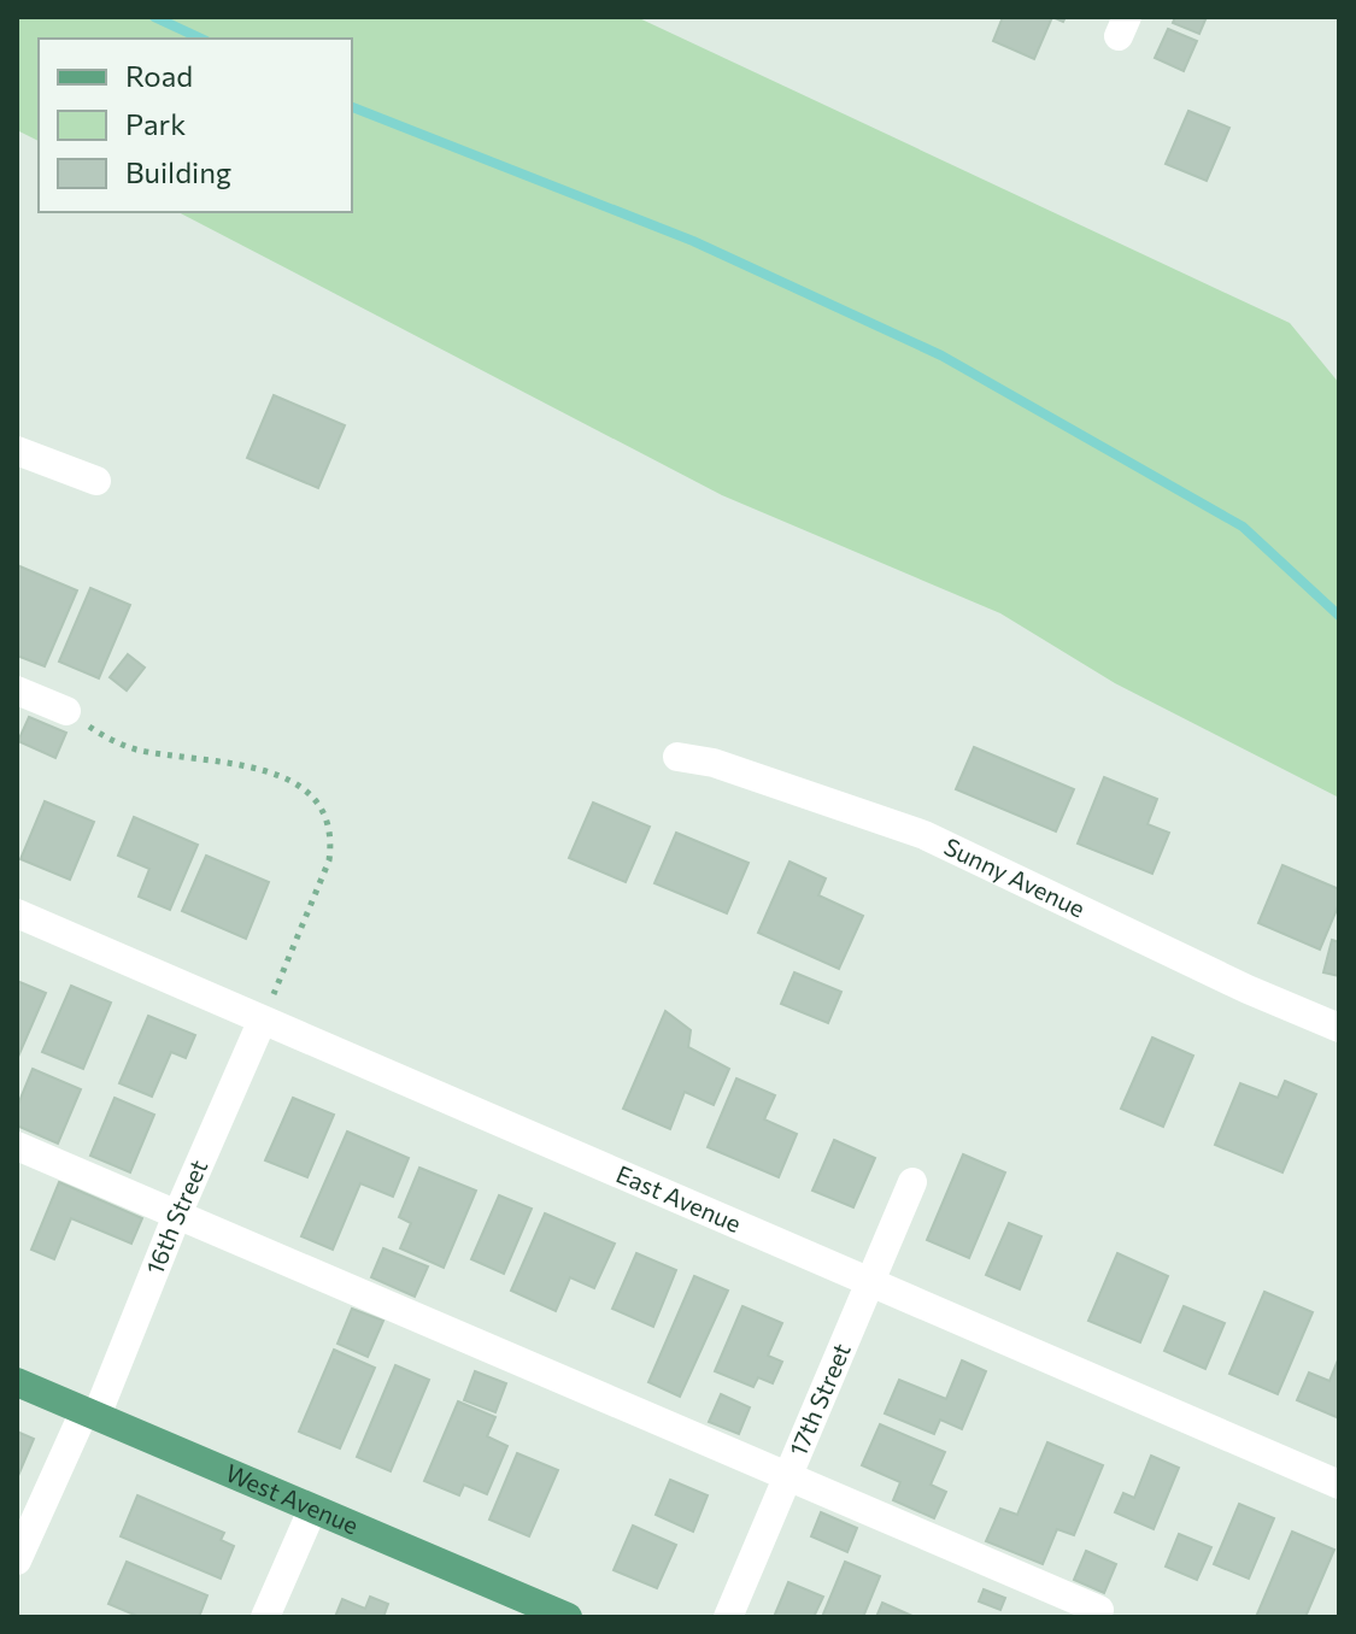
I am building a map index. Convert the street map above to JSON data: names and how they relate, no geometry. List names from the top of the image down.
{
  "streets": {
    "main road": ["West Avenue"],
    "street": [
      "Sunny Avenue",
      "East Avenue",
      "16th Street",
      "17th Street"
    ]
  },
  "crossings": [
    ["East Avenue", "16th Street"],
    ["East Avenue", "17th Street"],
    ["16th Street", "West Avenue"]
  ],
  "legend": ["Road", "Park", "Building"]
}
